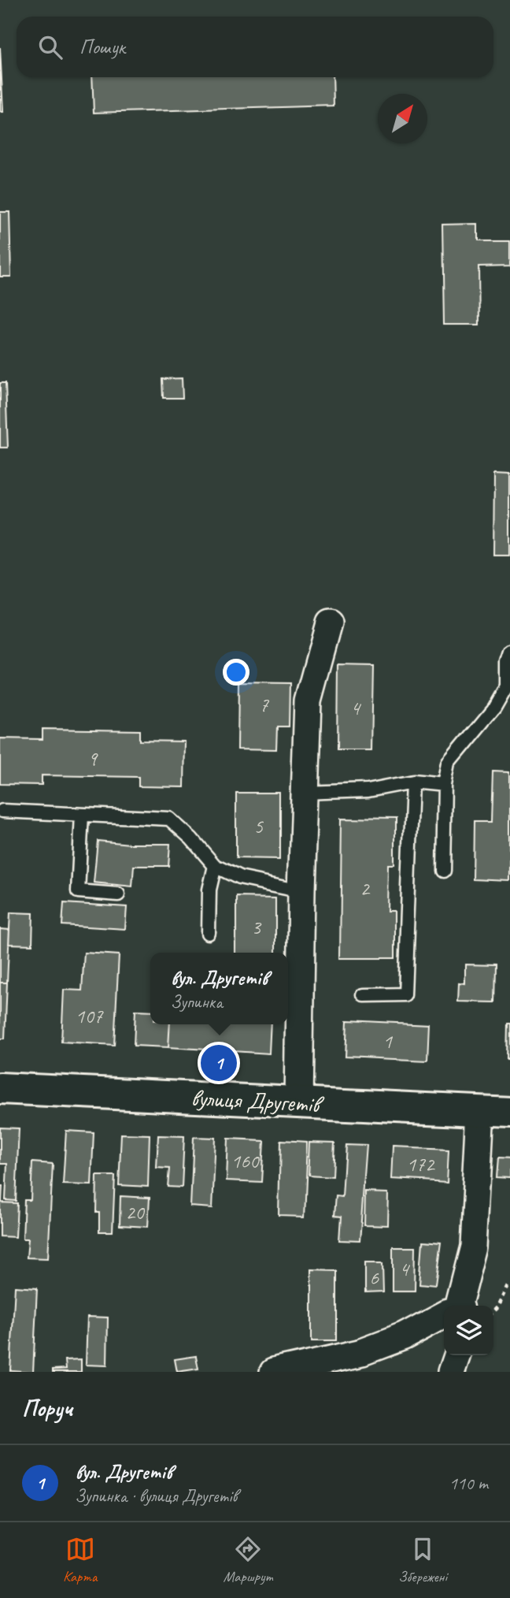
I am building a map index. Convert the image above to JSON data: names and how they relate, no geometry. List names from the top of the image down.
{
  "streets": {
    "main road": ["вулиця Другетів"]
  },
  "house_numbers": [
    "7",
    "4",
    "9",
    "5",
    "2",
    "3",
    "107",
    "1",
    "160",
    "172",
    "20",
    "4",
    "6"
  ],
  "north": "top right",
  "page": {
    "search": "Пошук",
    "popup": ["вул. Другетів", "Зупинка"],
    "pins": "1",
    "heading": "Поруч",
    "list": [
      {
        "mark": "1",
        "name": "вул. Другетів",
        "note": "Зупинка · вулиця Другетів",
        "value": "110 m"
      }
    ],
    "nav": ["Карта", "Маршрут", "Збережені"]
  }
}
